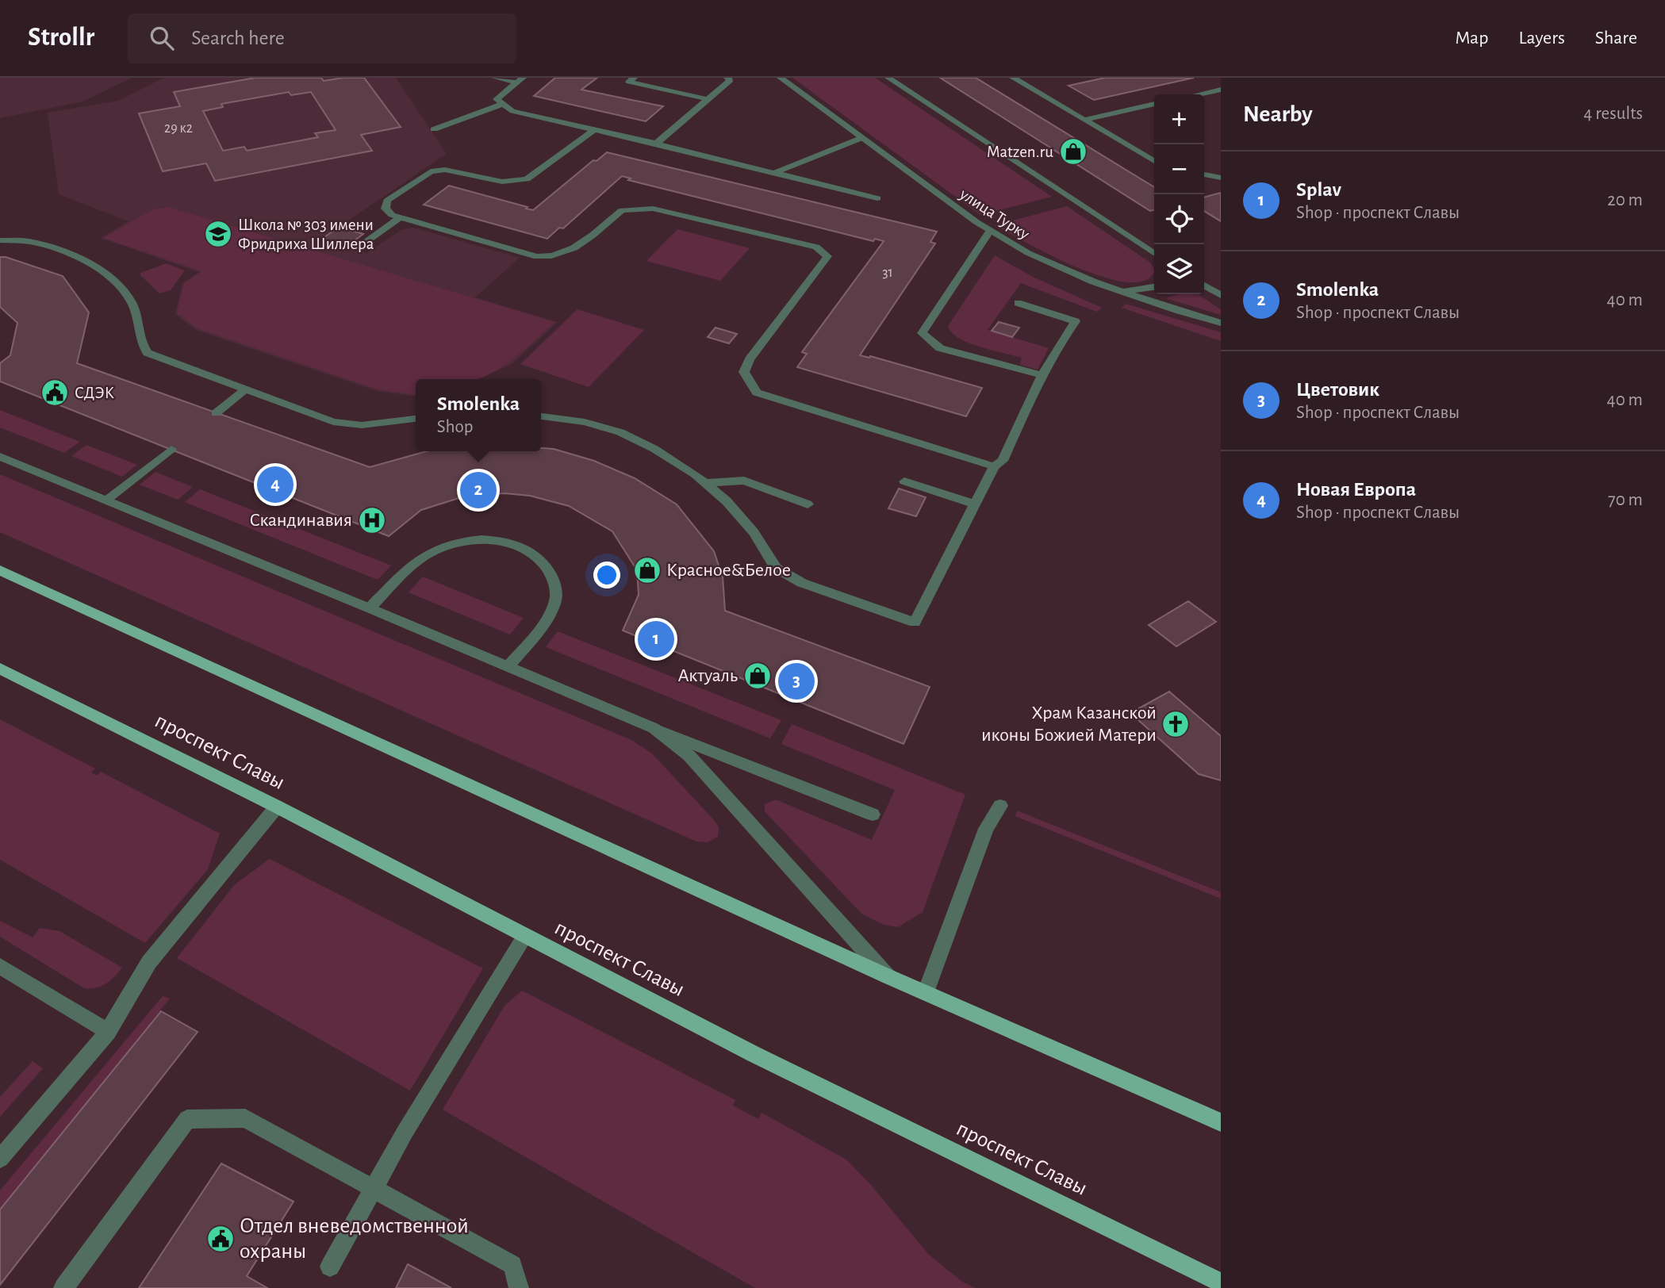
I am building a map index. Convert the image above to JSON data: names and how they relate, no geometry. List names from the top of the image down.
{
  "streets": {
    "main road": ["проспект Славы"],
    "street": ["улица Турку"]
  },
  "places": {
    "shop": ["Matzen.ru", "Красное&Белое", "Актуаль"],
    "school or university": ["Школа № 303 имени Фридриха Шиллера"],
    "public building": ["СДЭК", "Отдел вневедомственной охраны"],
    "hospital": ["Скандинавия"],
    "church": ["Храм Казанской иконы Божией Матери"]
  },
  "house_numbers": ["29 к2", "31"],
  "page": {
    "header": "Strollr",
    "search": "Search here",
    "nav": ["Map", "Layers", "Share"],
    "heading": ["Nearby", "4 results"],
    "map_buttons": ["+", "−"],
    "list": [
      {
        "mark": "1",
        "name": "Splav",
        "note": "Shop · проспект Славы",
        "value": "20 m"
      },
      {
        "mark": "2",
        "name": "Smolenka",
        "note": "Shop · проспект Славы",
        "value": "40 m"
      },
      {
        "mark": "3",
        "name": "Цветовик",
        "note": "Shop · проспект Славы",
        "value": "40 m"
      },
      {
        "mark": "4",
        "name": "Новая Европа",
        "note": "Shop · проспект Славы",
        "value": "70 m"
      }
    ],
    "popup": ["Smolenka", "Shop"],
    "pins": [
      "4",
      "2",
      "1",
      "3"
    ]
  }
}
